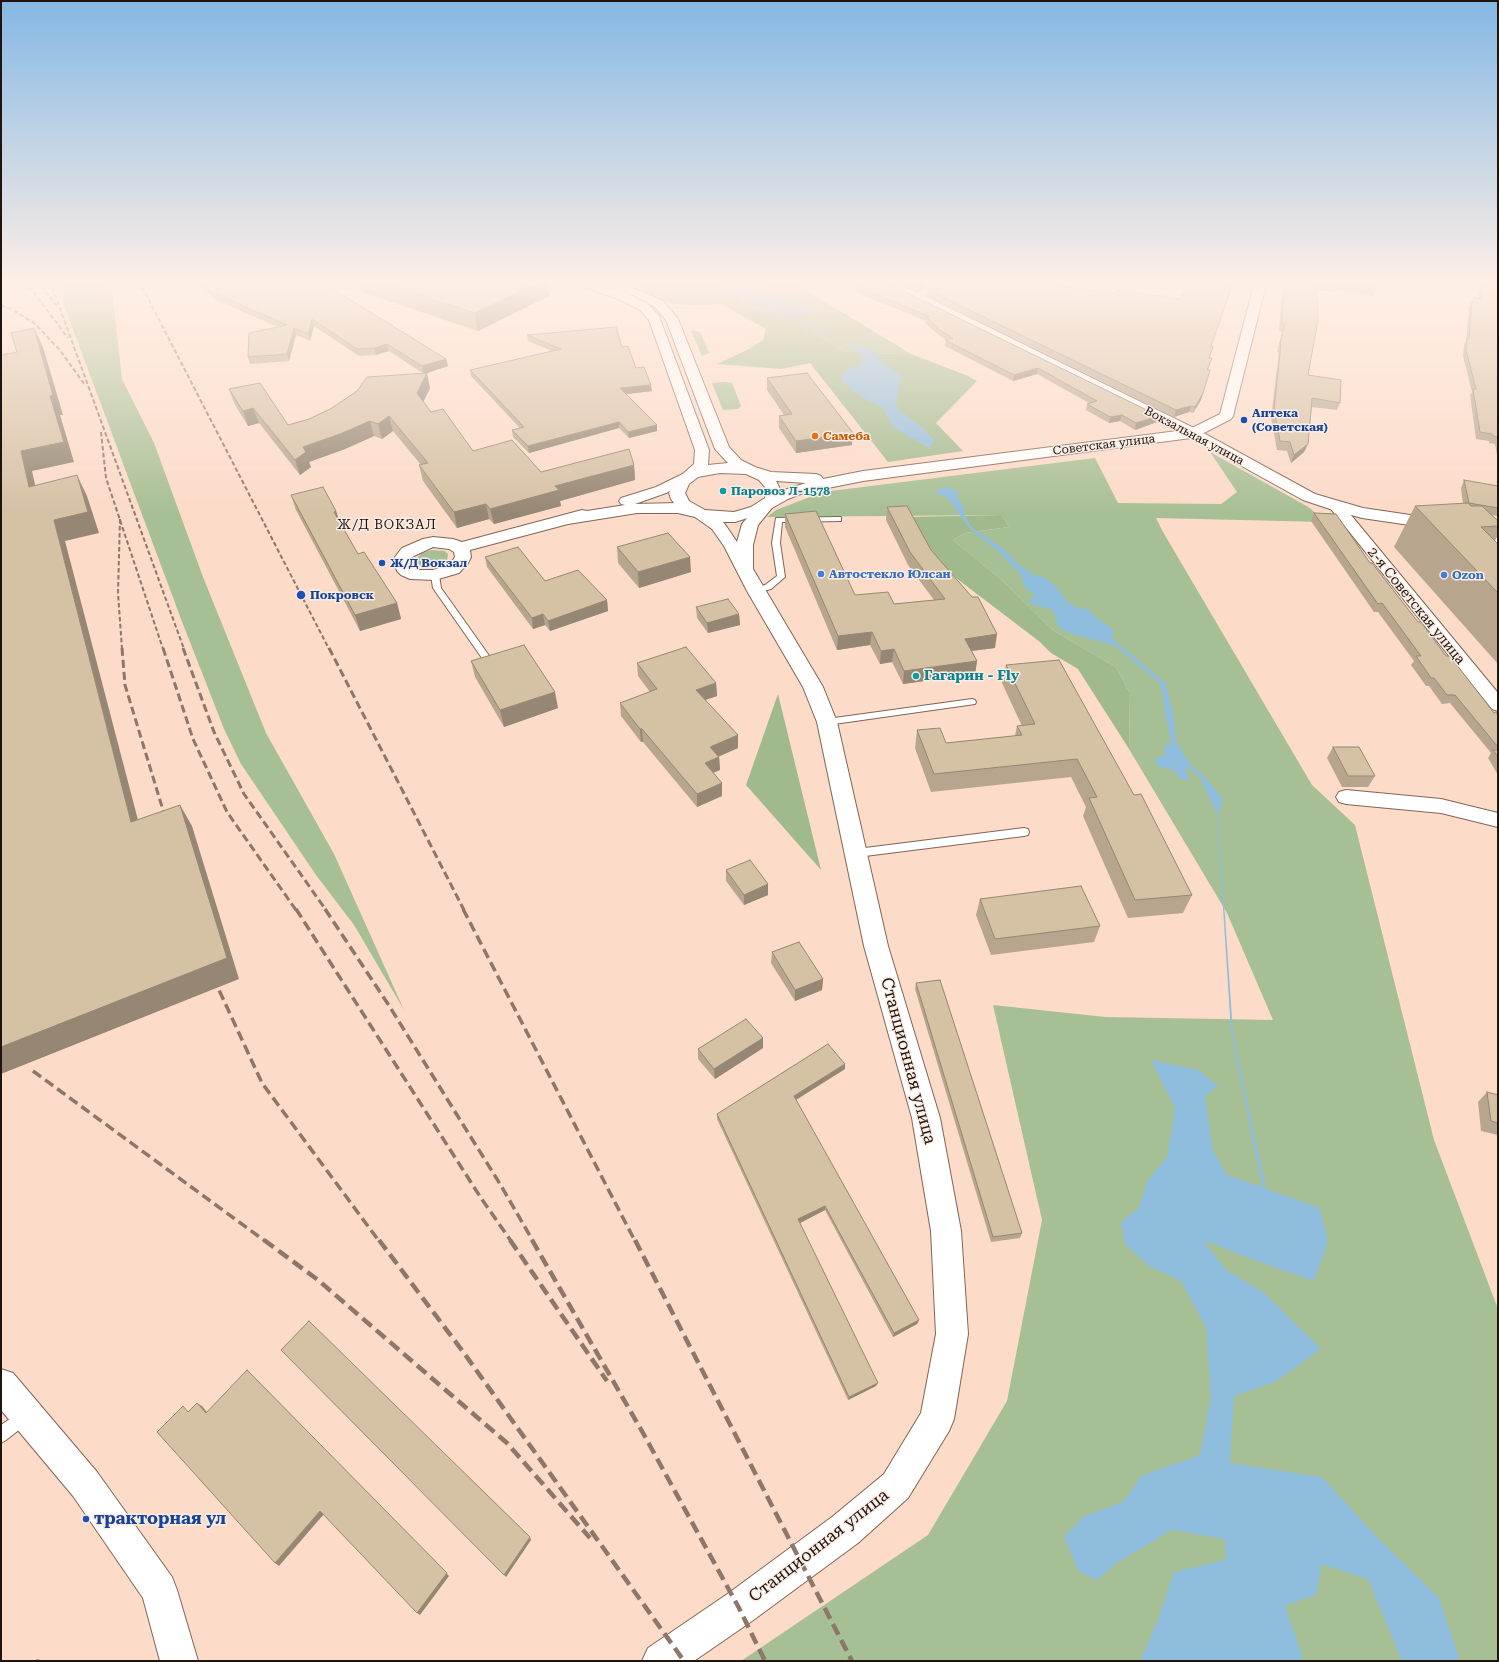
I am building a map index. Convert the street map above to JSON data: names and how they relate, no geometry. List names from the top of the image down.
{
  "streets": {
    "main road": ["Вокзальная улица", "Советская улица", "Станционная улица"],
    "street": ["2-я Советская улица"]
  },
  "crossings": [
    ["Вокзальная улица", "Советская улица"],
    ["Вокзальная улица", "2-я Советская улица"],
    ["Советская улица", "Станционная улица"]
  ],
  "districts": ["Ж/Д ВОКЗАЛ"],
  "places": [
    "Аптека (Советская)",
    "Самеба",
    "Паровоз Л-1578",
    "Ж/Д Вокзал",
    "Автостекло Юлсан",
    "Ozon",
    "Покровск",
    "Гагарин - Fly",
    "тракторная ул"
  ]
}
